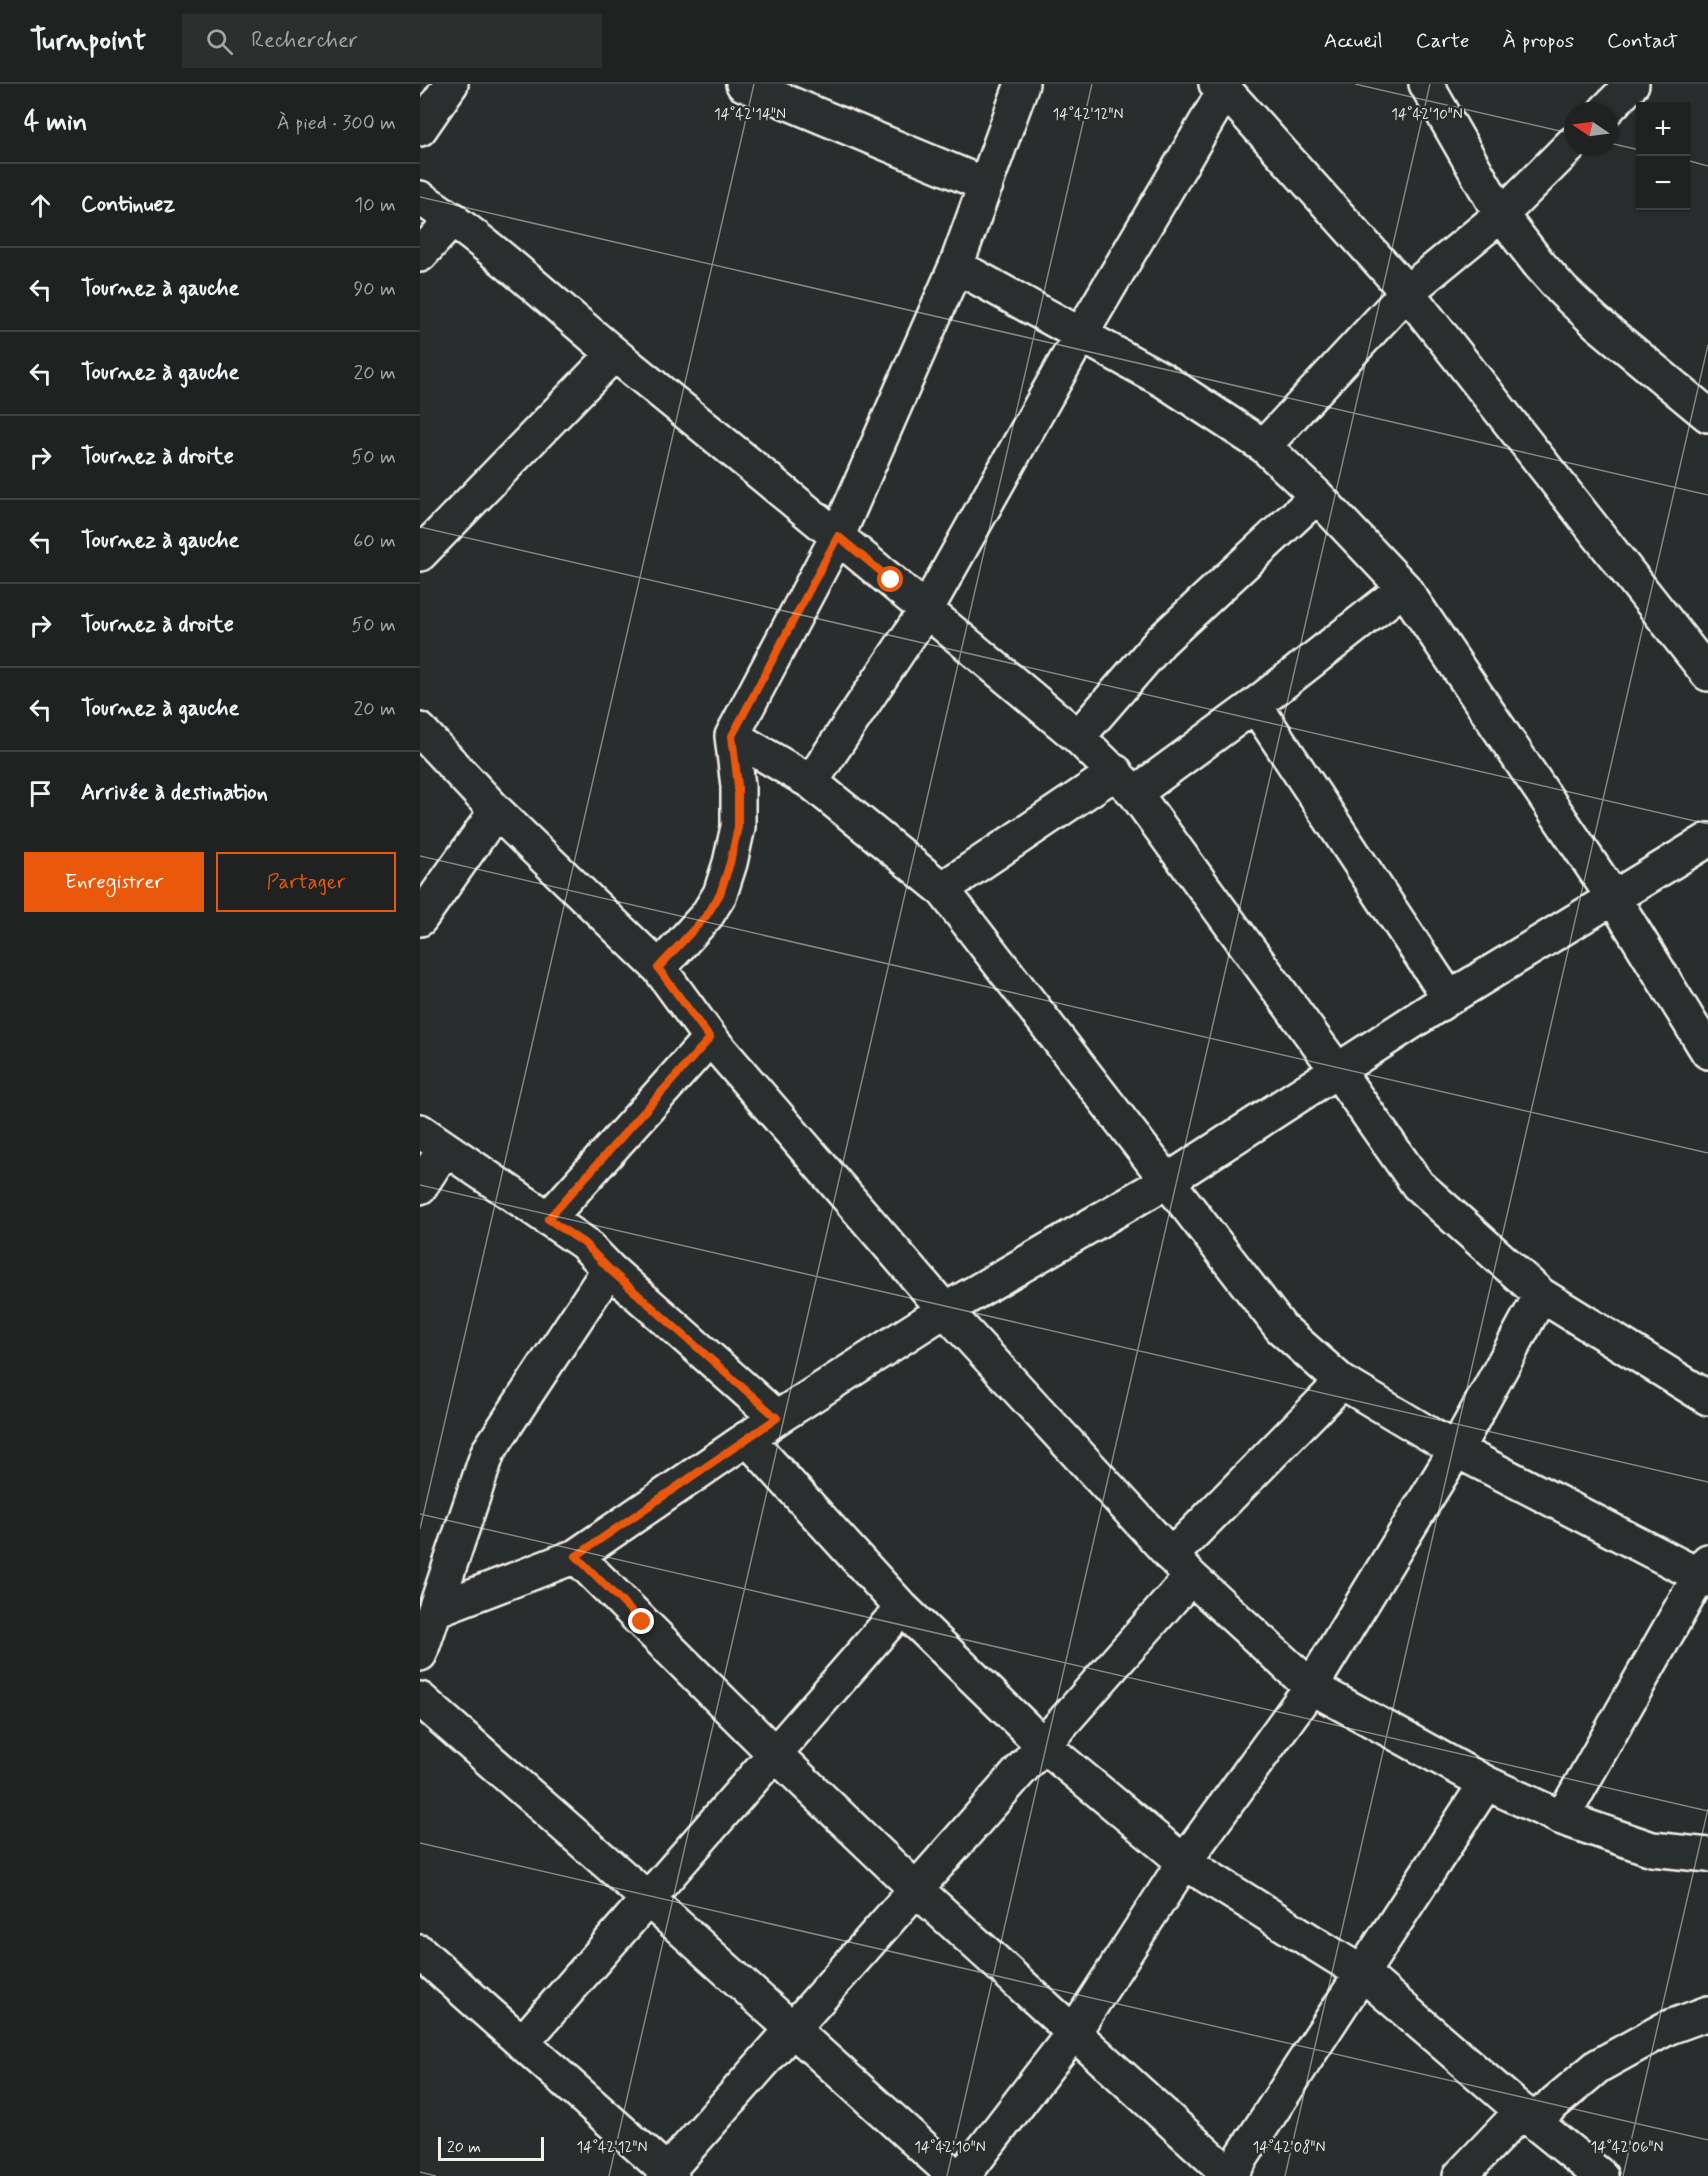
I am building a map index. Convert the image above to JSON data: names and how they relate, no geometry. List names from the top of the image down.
{
  "scale_bar": "20 m",
  "north": "left",
  "page": {
    "header": "Turnpoint",
    "search": "Rechercher",
    "nav": [
      "Accueil",
      "Carte",
      "À propos",
      "Contact"
    ],
    "heading": ["4 min", "À pied · 300 m"],
    "map_buttons": ["+", "−"],
    "list": [
      ["Continuez", "10 m"],
      ["Tournez à gauche", "90 m"],
      ["Tournez à gauche", "20 m"],
      ["Tournez à droite", "50 m"],
      ["Tournez à gauche", "60 m"],
      ["Tournez à droite", "50 m"],
      ["Tournez à gauche", "20 m"],
      "Arrivée à destination"
    ],
    "buttons": ["Enregistrer", "Partager"],
    "scale": "20 m"
  },
  "coordinates": [
    "14°42'14\"N",
    "14°42'12\"N",
    "14°42'10\"N",
    "14°42'08\"N",
    "14°42'06\"N"
  ]
}
